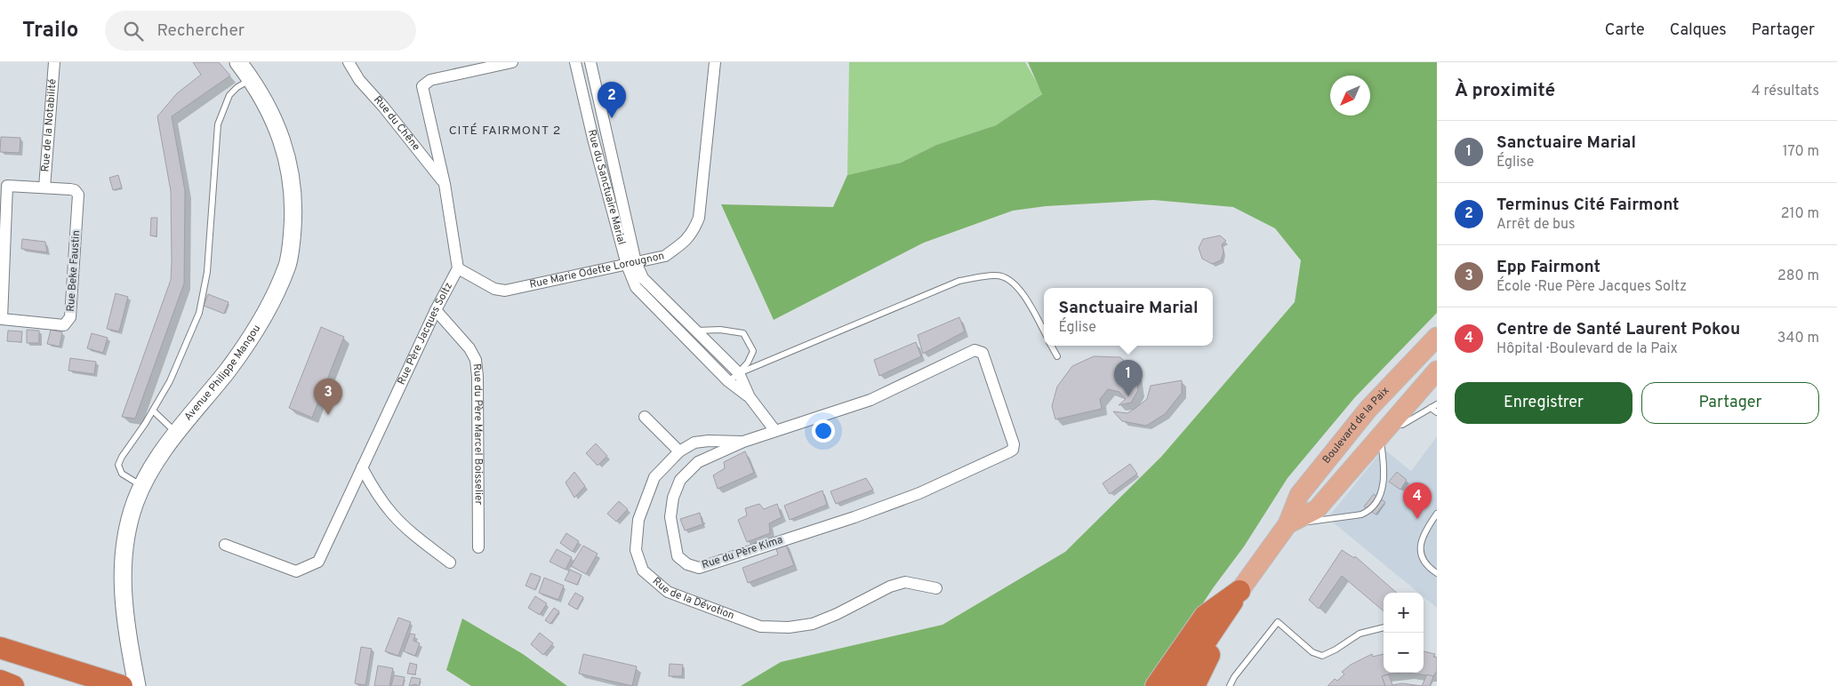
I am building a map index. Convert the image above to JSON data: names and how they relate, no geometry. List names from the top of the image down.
{
  "streets": {
    "main road": ["Boulevard de la Paix"],
    "street": [
      "Rue du Chêne",
      "Rue de la Notabilité",
      "Rue du Sanctuaire Marial",
      "Rue Marie Odette Lorougnon",
      "Rue Beke Faustin",
      "Rue Père Jacques Soltz",
      "Avenue Philippe Mangou",
      "Rue du Père Marcel Boisselier",
      "Rue du Père Kima",
      "Rue de la Dévotion"
    ]
  },
  "crossings": [
    ["Rue du Chêne", "Rue Père Jacques Soltz"],
    ["Rue de la Notabilité", "Rue Beke Faustin"],
    ["Rue du Sanctuaire Marial", "Rue Marie Odette Lorougnon"],
    ["Rue du Sanctuaire Marial", "Rue du Père Kima"],
    ["Rue Marie Odette Lorougnon", "Rue Père Jacques Soltz"],
    ["Rue Père Jacques Soltz", "Rue du Père Marcel Boisselier"],
    ["Rue du Père Kima", "Rue de la Dévotion"]
  ],
  "districts": ["CITÉ FAIRMONT 2"],
  "north": "bottom left",
  "page": {
    "header": "Trailo",
    "search": "Rechercher",
    "nav": ["Carte", "Calques", "Partager"],
    "heading": ["À proximité", "4 résultats"],
    "pins": [
      "2",
      "1",
      "3",
      "4"
    ],
    "list": [
      {
        "mark": "1",
        "name": "Sanctuaire Marial",
        "note": "Église",
        "value": "170 m"
      },
      {
        "mark": "2",
        "name": "Terminus Cité Fairmont",
        "note": "Arrêt de bus",
        "value": "210 m"
      },
      {
        "mark": "3",
        "name": "Epp Fairmont",
        "note": "École · Rue Père Jacques Soltz",
        "value": "280 m"
      },
      {
        "mark": "4",
        "name": "Centre de Santé Laurent Pokou",
        "note": "Hôpital · Boulevard de la Paix",
        "value": "340 m"
      }
    ],
    "popup": ["Sanctuaire Marial", "Église"],
    "buttons": ["Enregistrer", "Partager"],
    "map_buttons": ["+", "−"]
  }
}
